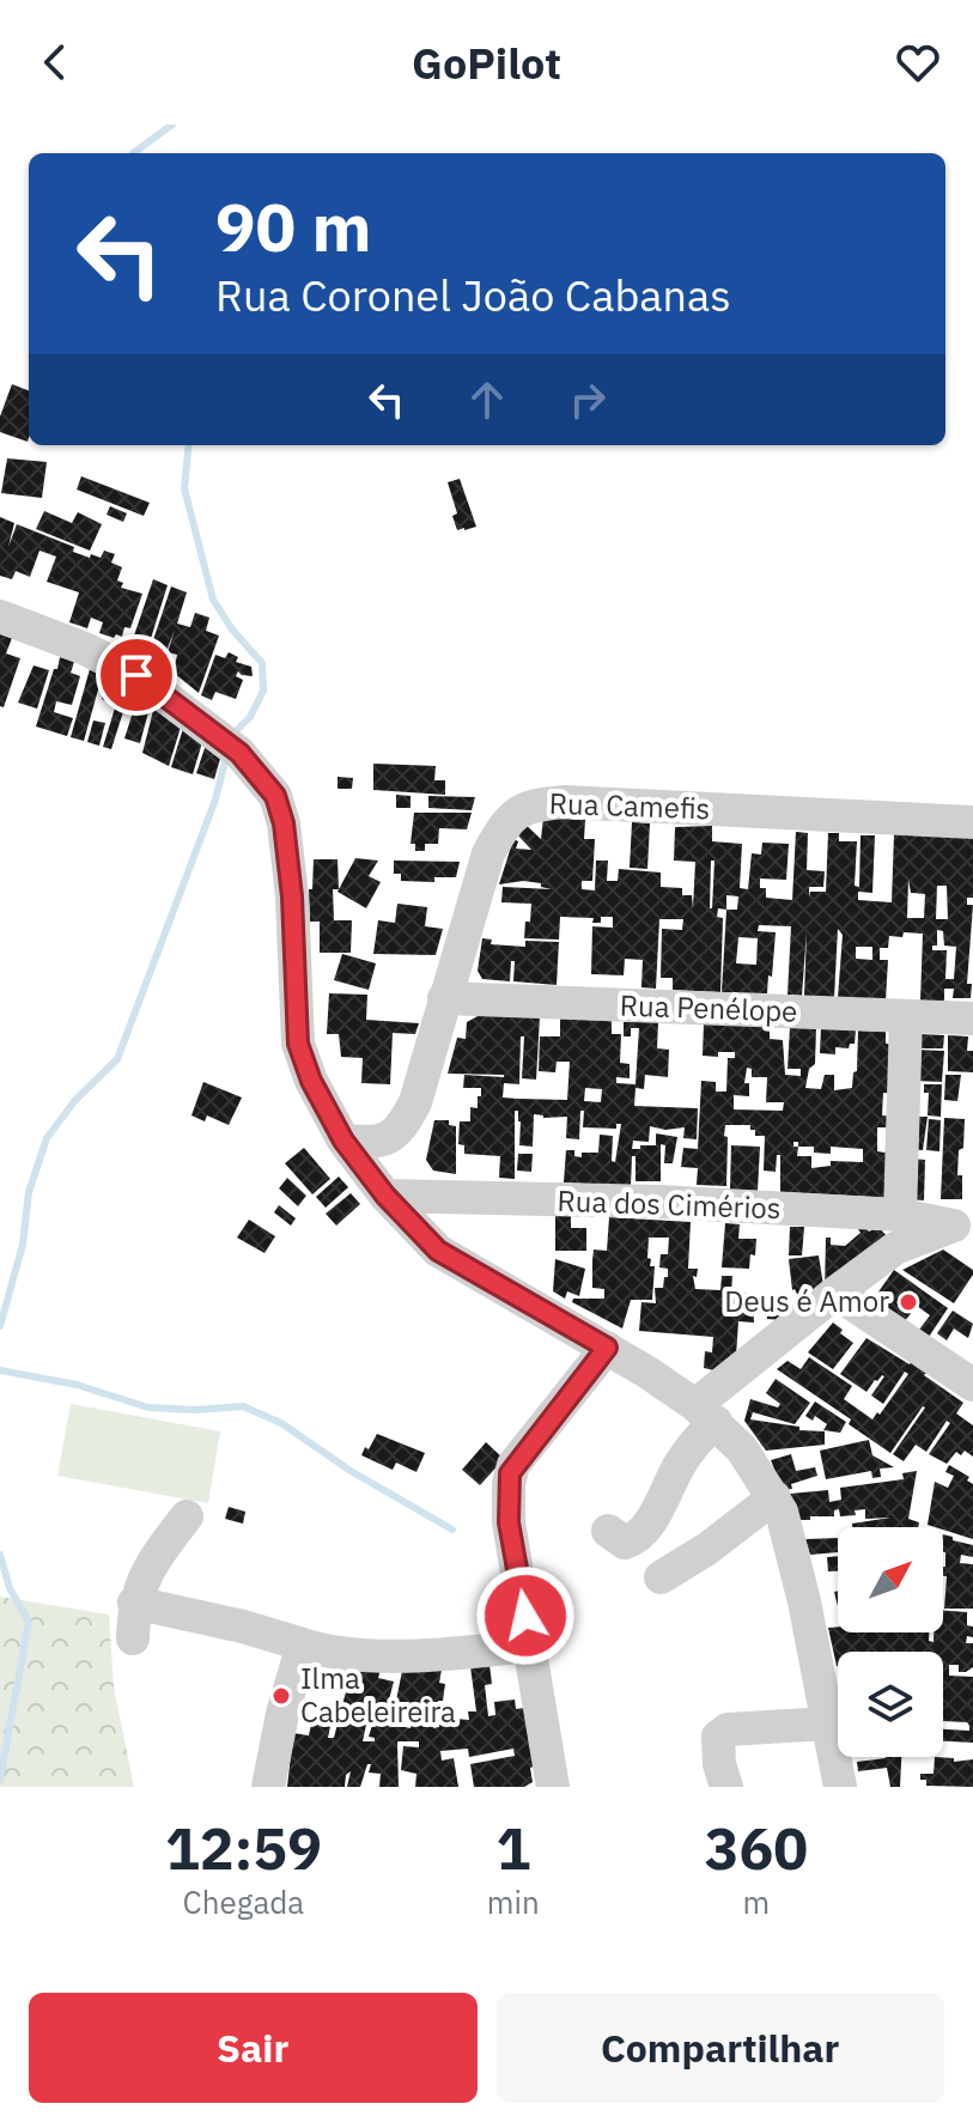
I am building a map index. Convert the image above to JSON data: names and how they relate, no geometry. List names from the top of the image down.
{
  "streets": {
    "street": ["Rua Camefis", "Rua Penélope", "Rua dos Cimérios"]
  },
  "crossings": [
    ["Rua Camefis", "Rua Penélope"]
  ],
  "places": ["Deus é Amor", "Ilma Cabeleireira"],
  "north": "top right",
  "page": {
    "header": "GoPilot",
    "turn": ["90 m", "Rua Coronel João Cabanas"],
    "eta": [
      "12:59",
      "Chegada",
      "1",
      "min",
      "360",
      "m"
    ],
    "buttons": ["Sair", "Compartilhar"]
  }
}
